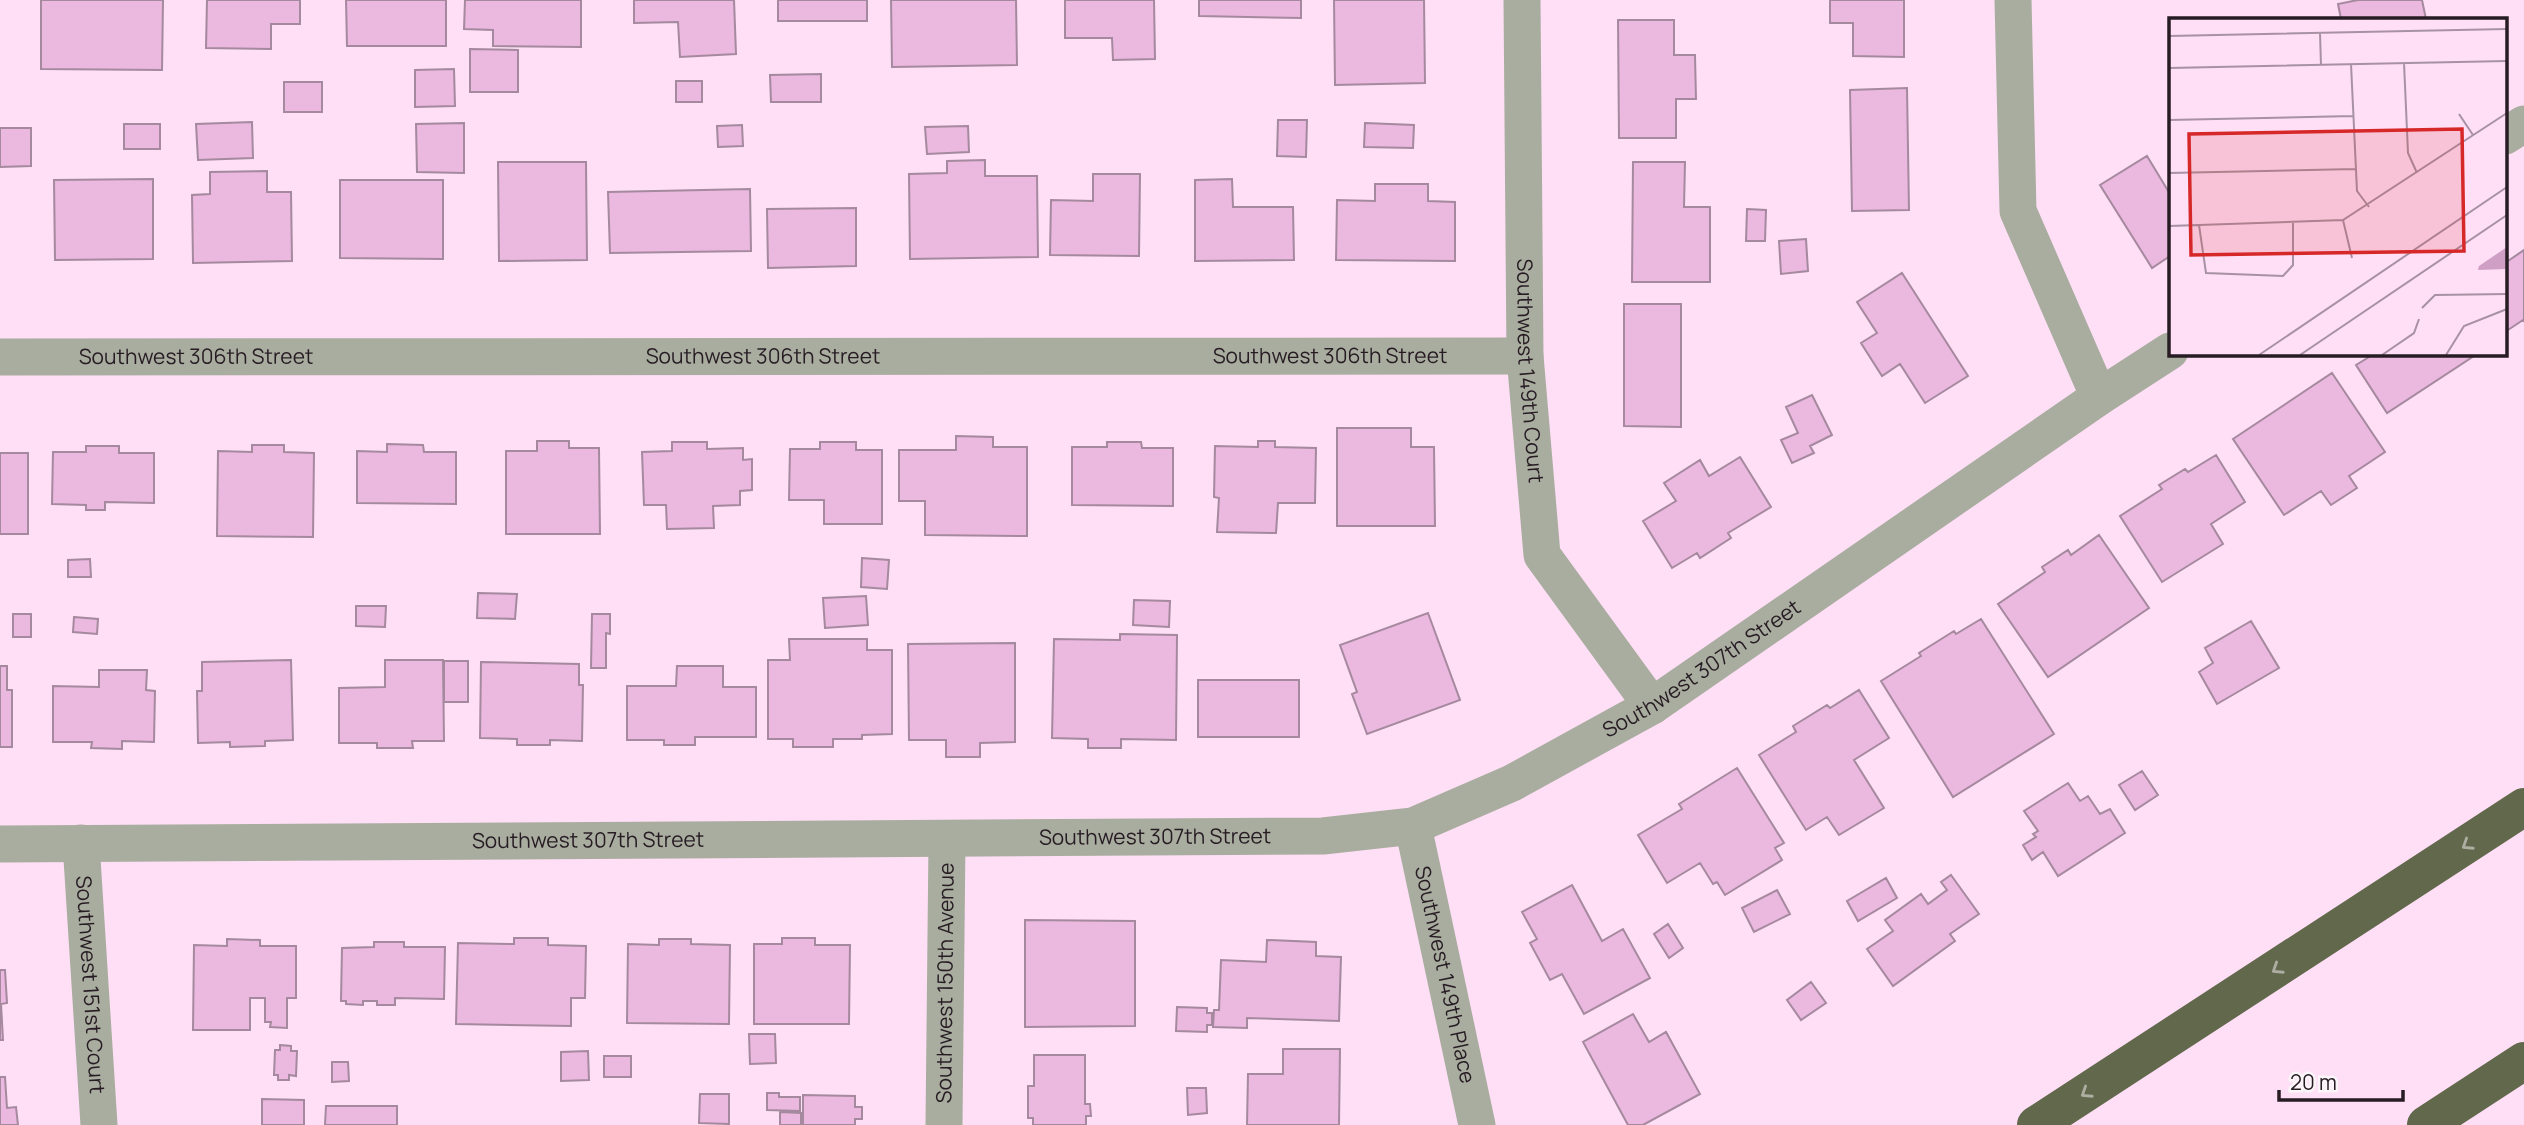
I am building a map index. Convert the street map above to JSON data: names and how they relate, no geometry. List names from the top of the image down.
{
  "streets": {
    "street": [
      "Southwest 306th Street",
      "Southwest 149th Court",
      "Southwest 307th Street",
      "Southwest 149th Place",
      "Southwest 150th Avenue",
      "Southwest 151st Court"
    ]
  },
  "crossings": [
    ["Southwest 306th Street", "Southwest 149th Court"],
    ["Southwest 149th Court", "Southwest 307th Street"],
    ["Southwest 307th Street", "Southwest 149th Place"],
    ["Southwest 307th Street", "Southwest 150th Avenue"],
    ["Southwest 307th Street", "Southwest 151st Court"]
  ],
  "scale_bar": "20 m"
}
